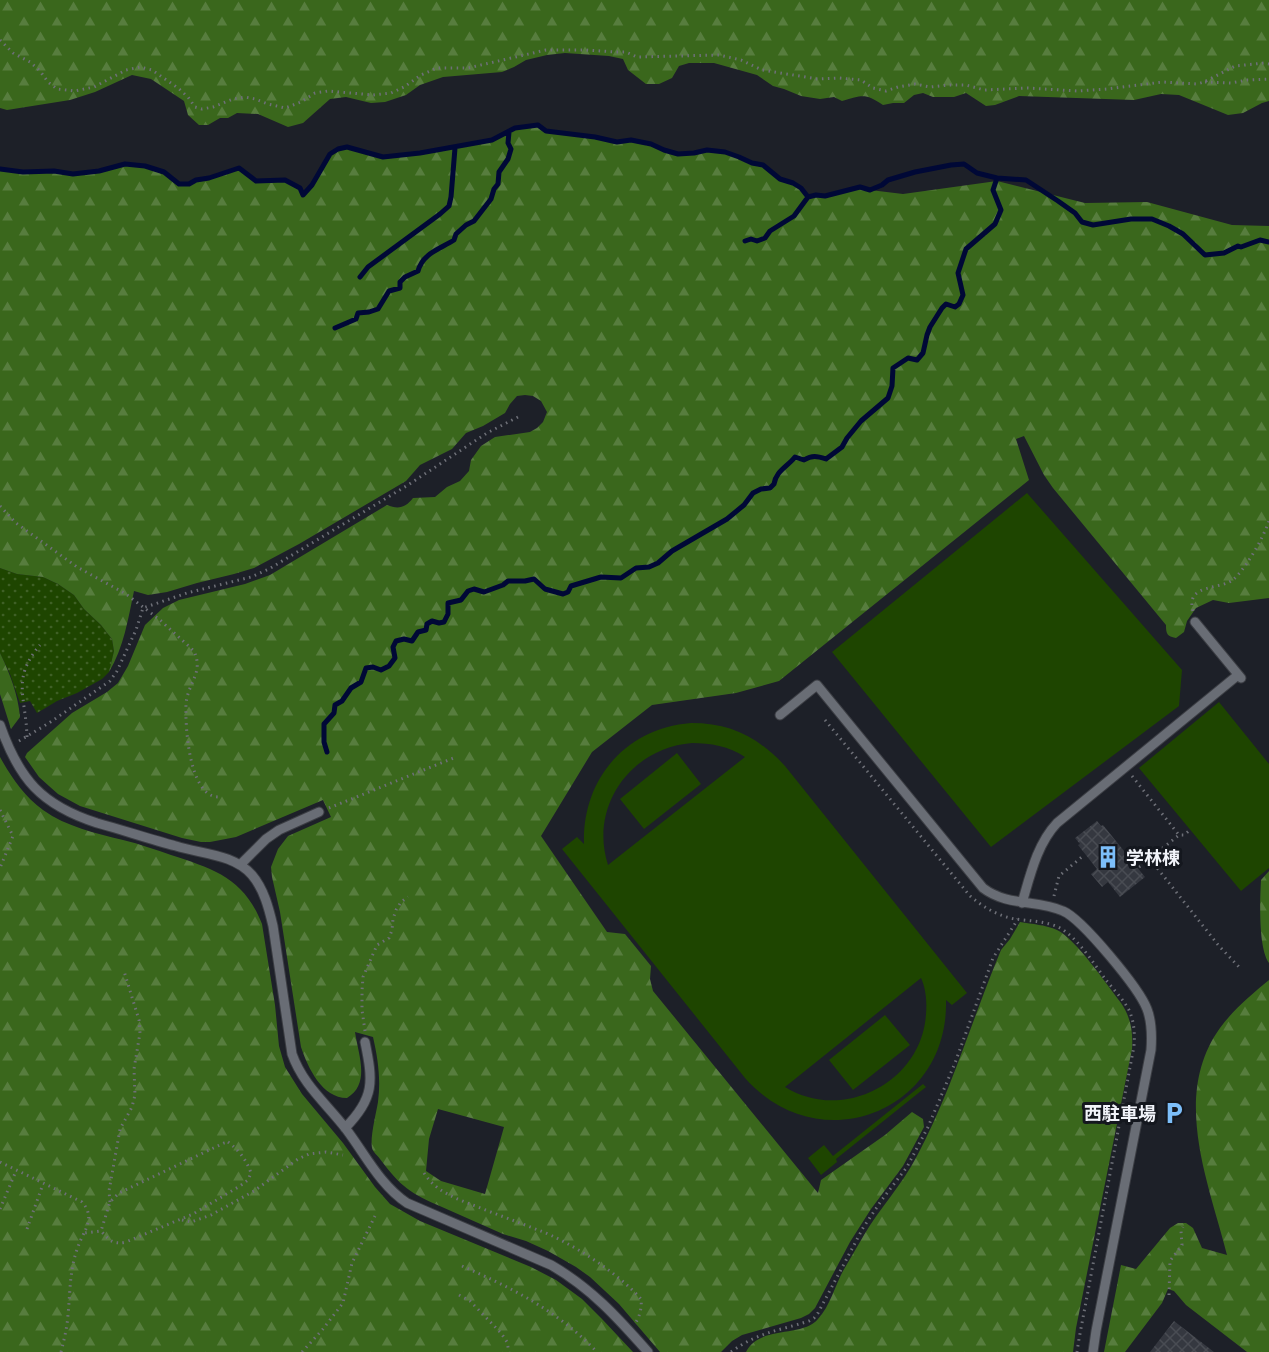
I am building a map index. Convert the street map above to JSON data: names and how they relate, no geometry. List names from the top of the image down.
{
  "places": {
    "building": ["学林棟"],
    "parking": ["西駐車場"]
  }
}
